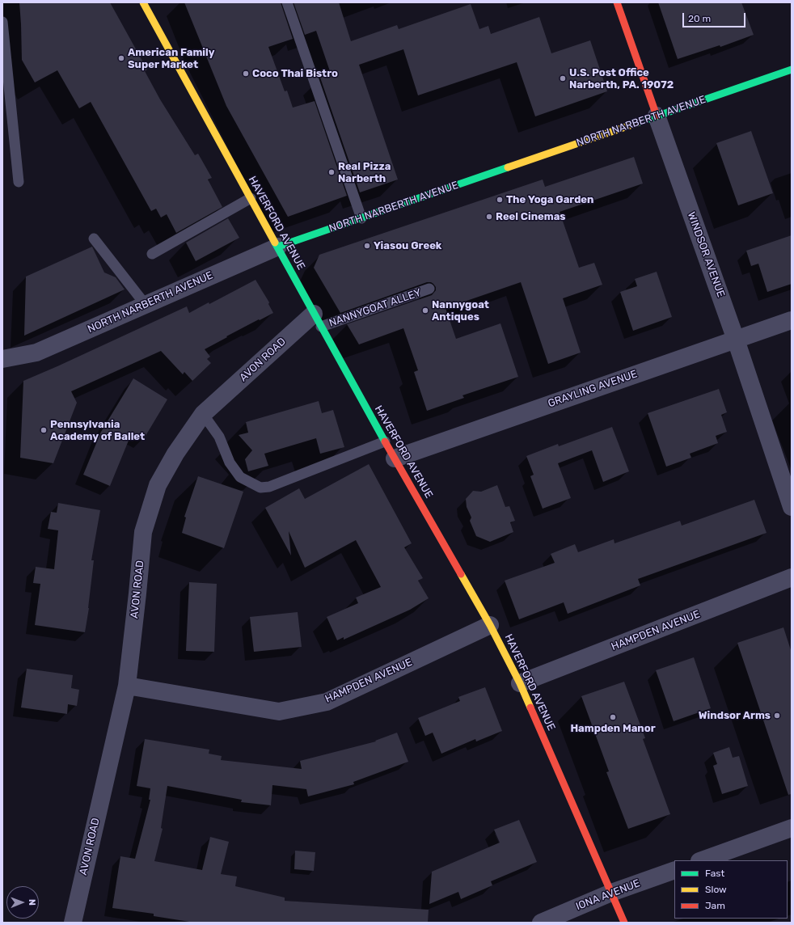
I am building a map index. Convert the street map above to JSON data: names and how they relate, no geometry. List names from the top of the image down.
{
  "streets": {
    "street": [
      "NORTH NARBERTH AVENUE",
      "HAVERFORD AVENUE",
      "WINDSOR AVENUE",
      "AVON ROAD",
      "GRAYLING AVENUE",
      "HAMPDEN AVENUE",
      "IONA AVENUE"
    ],
    "lane": ["NANNYGOAT ALLEY"]
  },
  "crossings": [
    ["NORTH NARBERTH AVENUE", "HAVERFORD AVENUE"],
    ["NORTH NARBERTH AVENUE", "WINDSOR AVENUE"],
    ["HAVERFORD AVENUE", "NANNYGOAT ALLEY"],
    ["HAVERFORD AVENUE", "AVON ROAD"],
    ["HAVERFORD AVENUE", "GRAYLING AVENUE"],
    ["HAVERFORD AVENUE", "HAMPDEN AVENUE"],
    ["HAVERFORD AVENUE", "IONA AVENUE"],
    ["WINDSOR AVENUE", "GRAYLING AVENUE"],
    ["NANNYGOAT ALLEY", "AVON ROAD"],
    ["AVON ROAD", "HAMPDEN AVENUE"]
  ],
  "places": [
    "American Family Super Market",
    "Coco Thai Bistro",
    "U.S. Post Office Narberth, PA. 19072",
    "Real Pizza Narberth",
    "The Yoga Garden",
    "Reel Cinemas",
    "Yiasou Greek",
    "Nannygoat Antiques",
    "Pennsylvania Academy of Ballet",
    "Windsor Arms",
    "Hampden Manor"
  ],
  "legend": ["Fast", "Slow", "Jam"],
  "scale_bar": "20 m",
  "north": "right"
}
